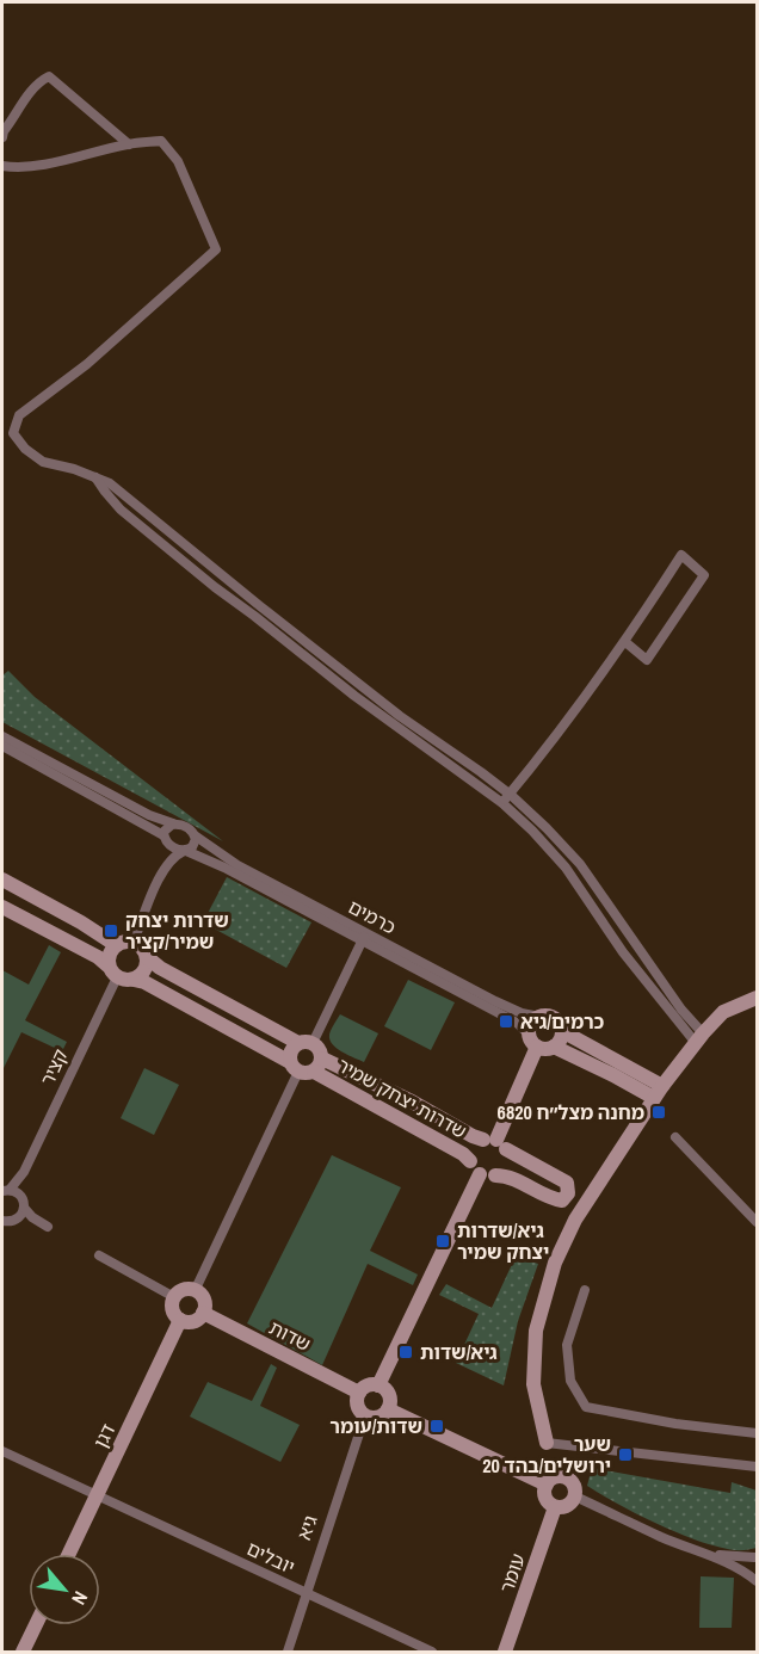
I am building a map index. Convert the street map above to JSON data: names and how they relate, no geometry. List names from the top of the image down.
{
  "streets": {
    "street": [
      "כרמים",
      "קציר",
      "שדרות יצחק שמיר",
      "שדות",
      "דגן",
      "גיא",
      "יובלים",
      "עומר"
    ]
  },
  "crossings": [
    ["קציר", "שדרות יצחק שמיר"],
    ["שדות", "דגן"],
    ["שדות", "גיא"],
    ["דגן", "יובלים"],
    ["גיא", "יובלים"]
  ],
  "places": {
    "transit": [
      "שדרות יצחק שמיר/קציר",
      "כרמים/גיא",
      "מחנה מצל״ח 6820",
      "גיא/שדרות יצחק שמיר",
      "גיא/שדות",
      "שדות/עומר",
      "שער ירושלים/בהד 20"
    ]
  },
  "north": "bottom right"
}
